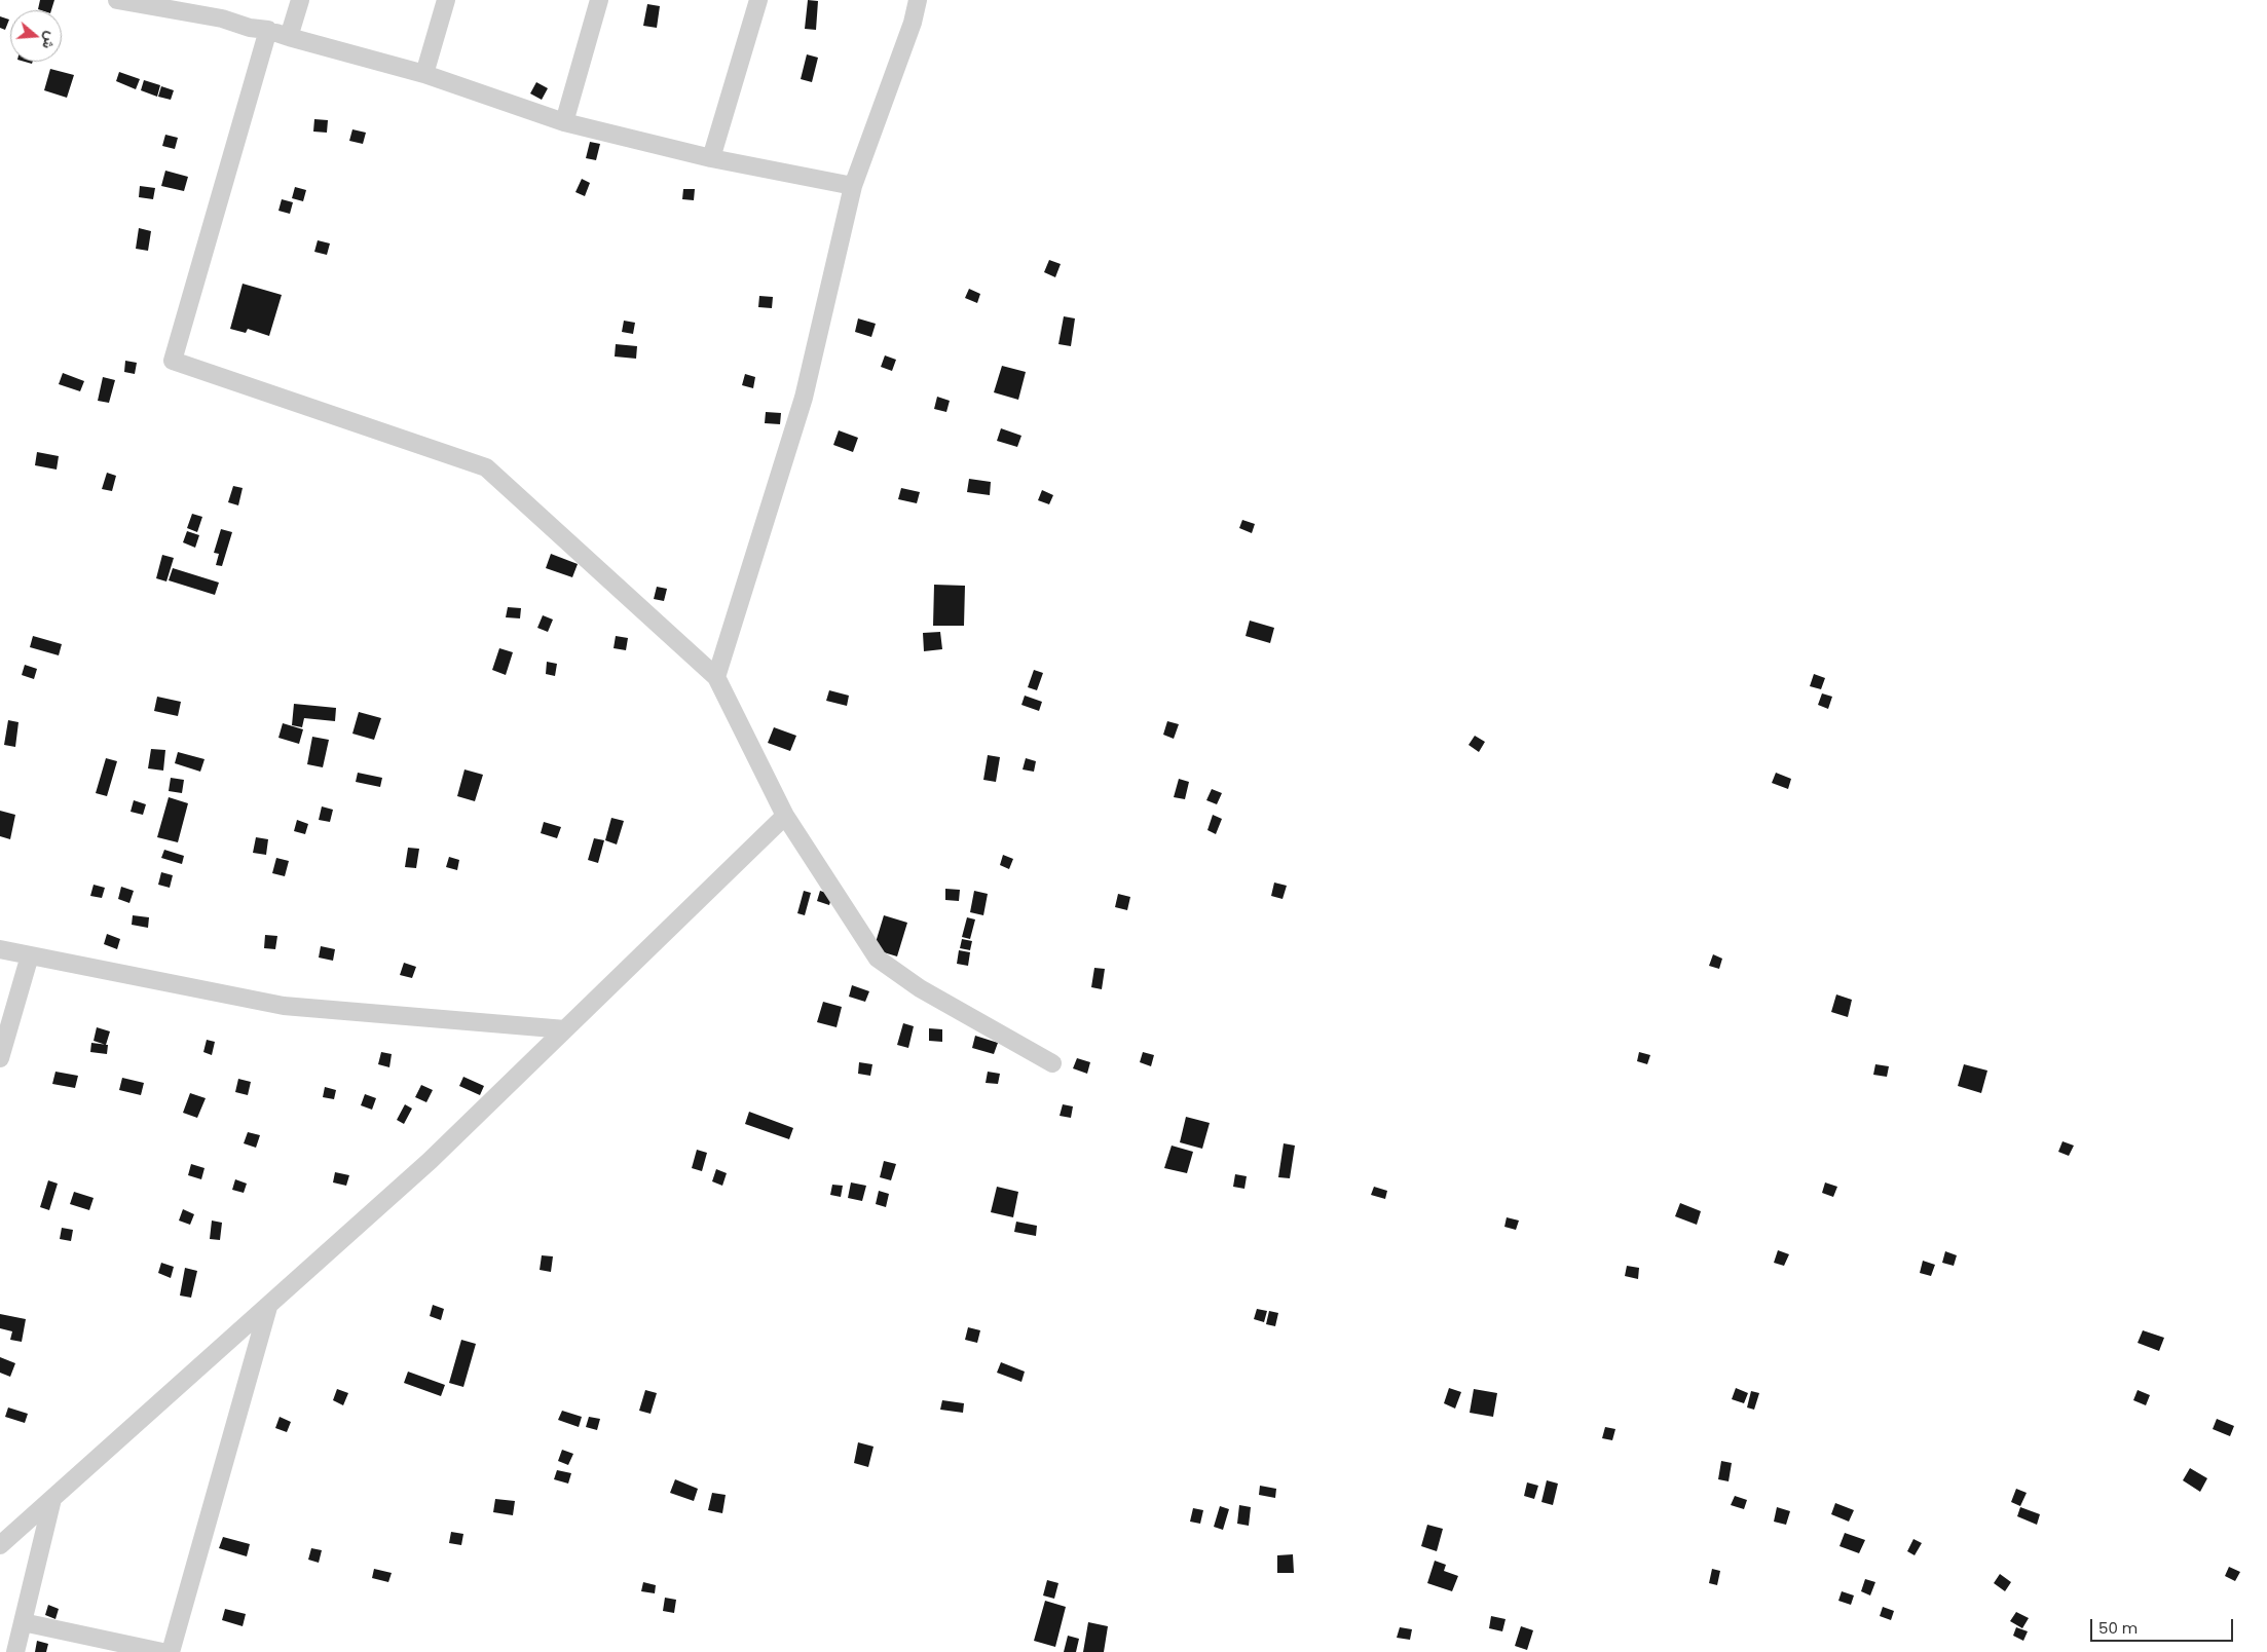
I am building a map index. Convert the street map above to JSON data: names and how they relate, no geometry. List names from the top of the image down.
{
  "scale_bar": "50 m",
  "north": "right"
}
